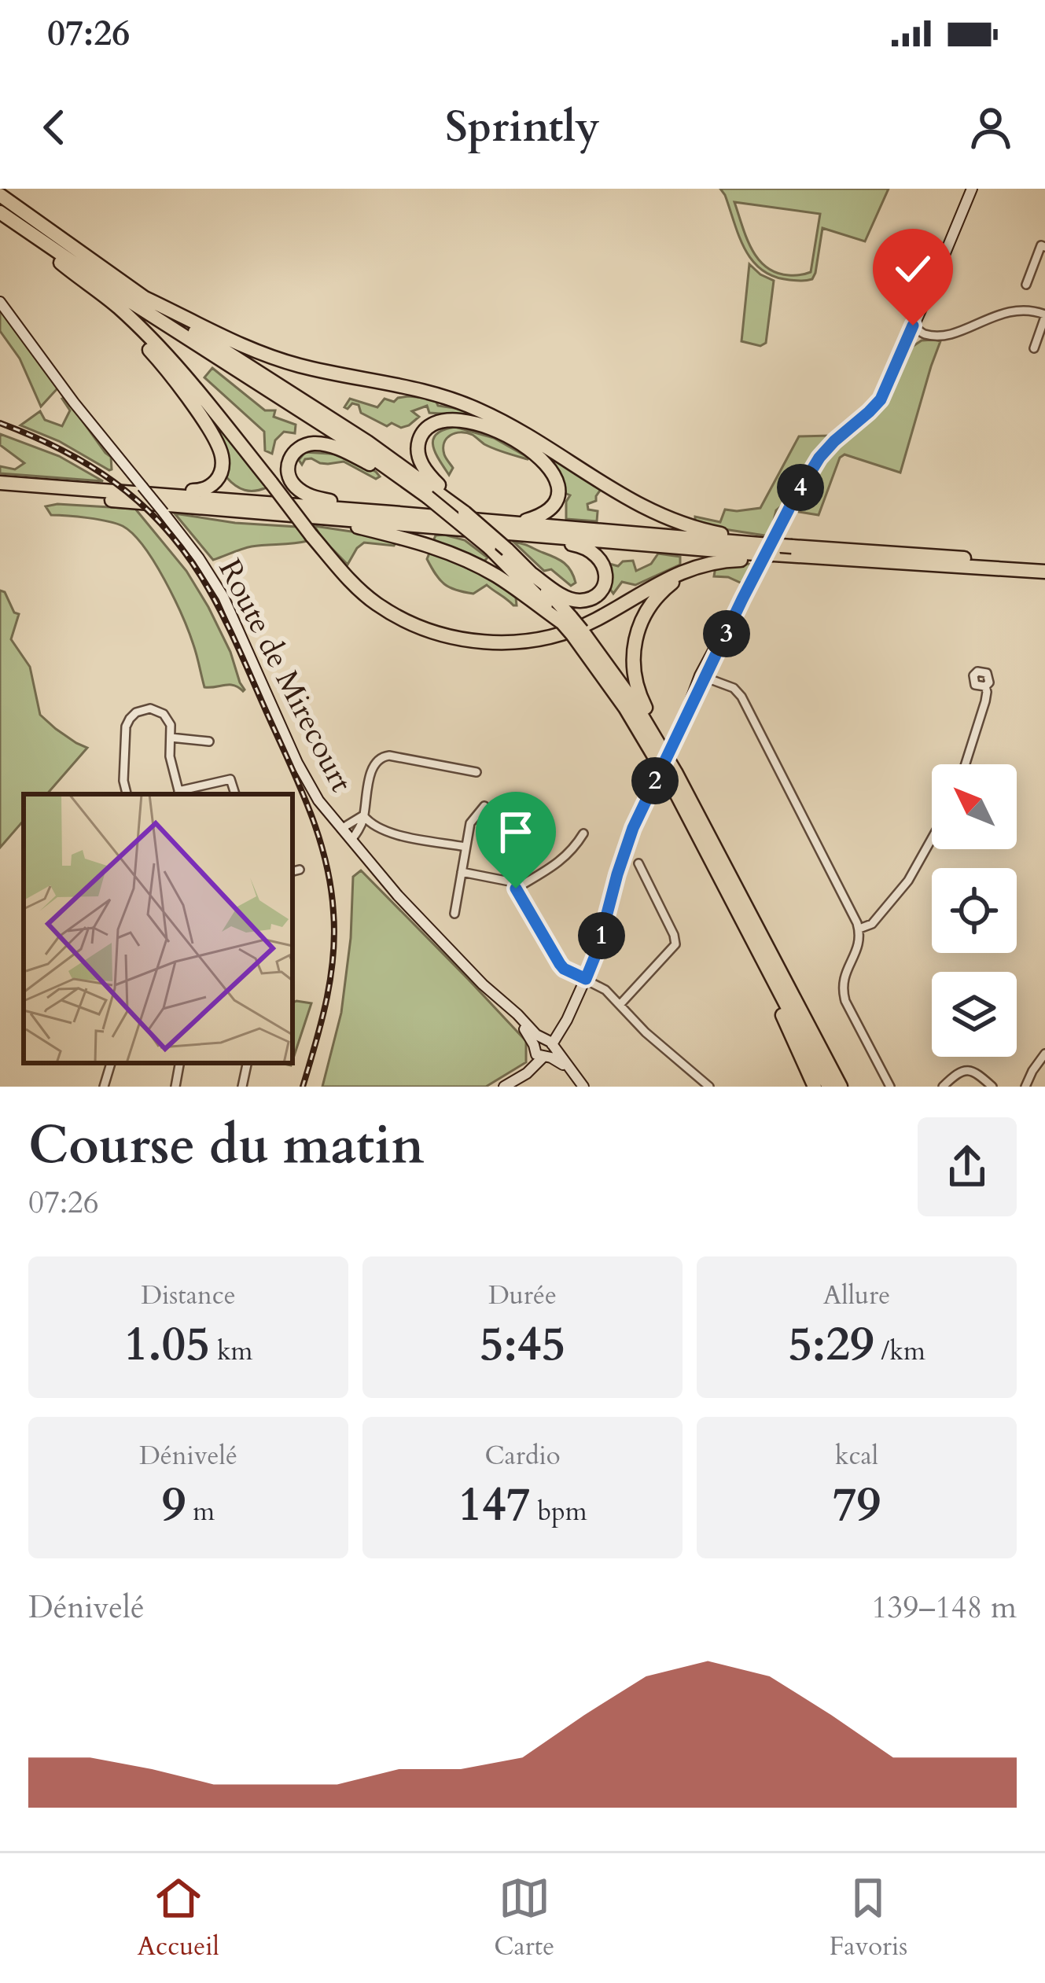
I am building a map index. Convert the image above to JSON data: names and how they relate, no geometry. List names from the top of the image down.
{
  "streets": {
    "street": ["Route de Mirecourt"]
  },
  "north": "top left",
  "page": {
    "status": "07:26",
    "header": "Sprintly",
    "pins": [
      "4",
      "3",
      "2",
      "1"
    ],
    "heading": ["Course du matin", "07:26"],
    "stats": [
      ["Distance", "1.05 km"],
      ["Durée", "5:45"],
      ["Allure", "5:29 /km"],
      ["Dénivelé", "9 m"],
      ["Cardio", "147 bpm"],
      ["kcal", "79"]
    ],
    "chart": ["Dénivelé", "139–148 m"],
    "tabs": ["Accueil", "Carte", "Favoris"]
  }
}
